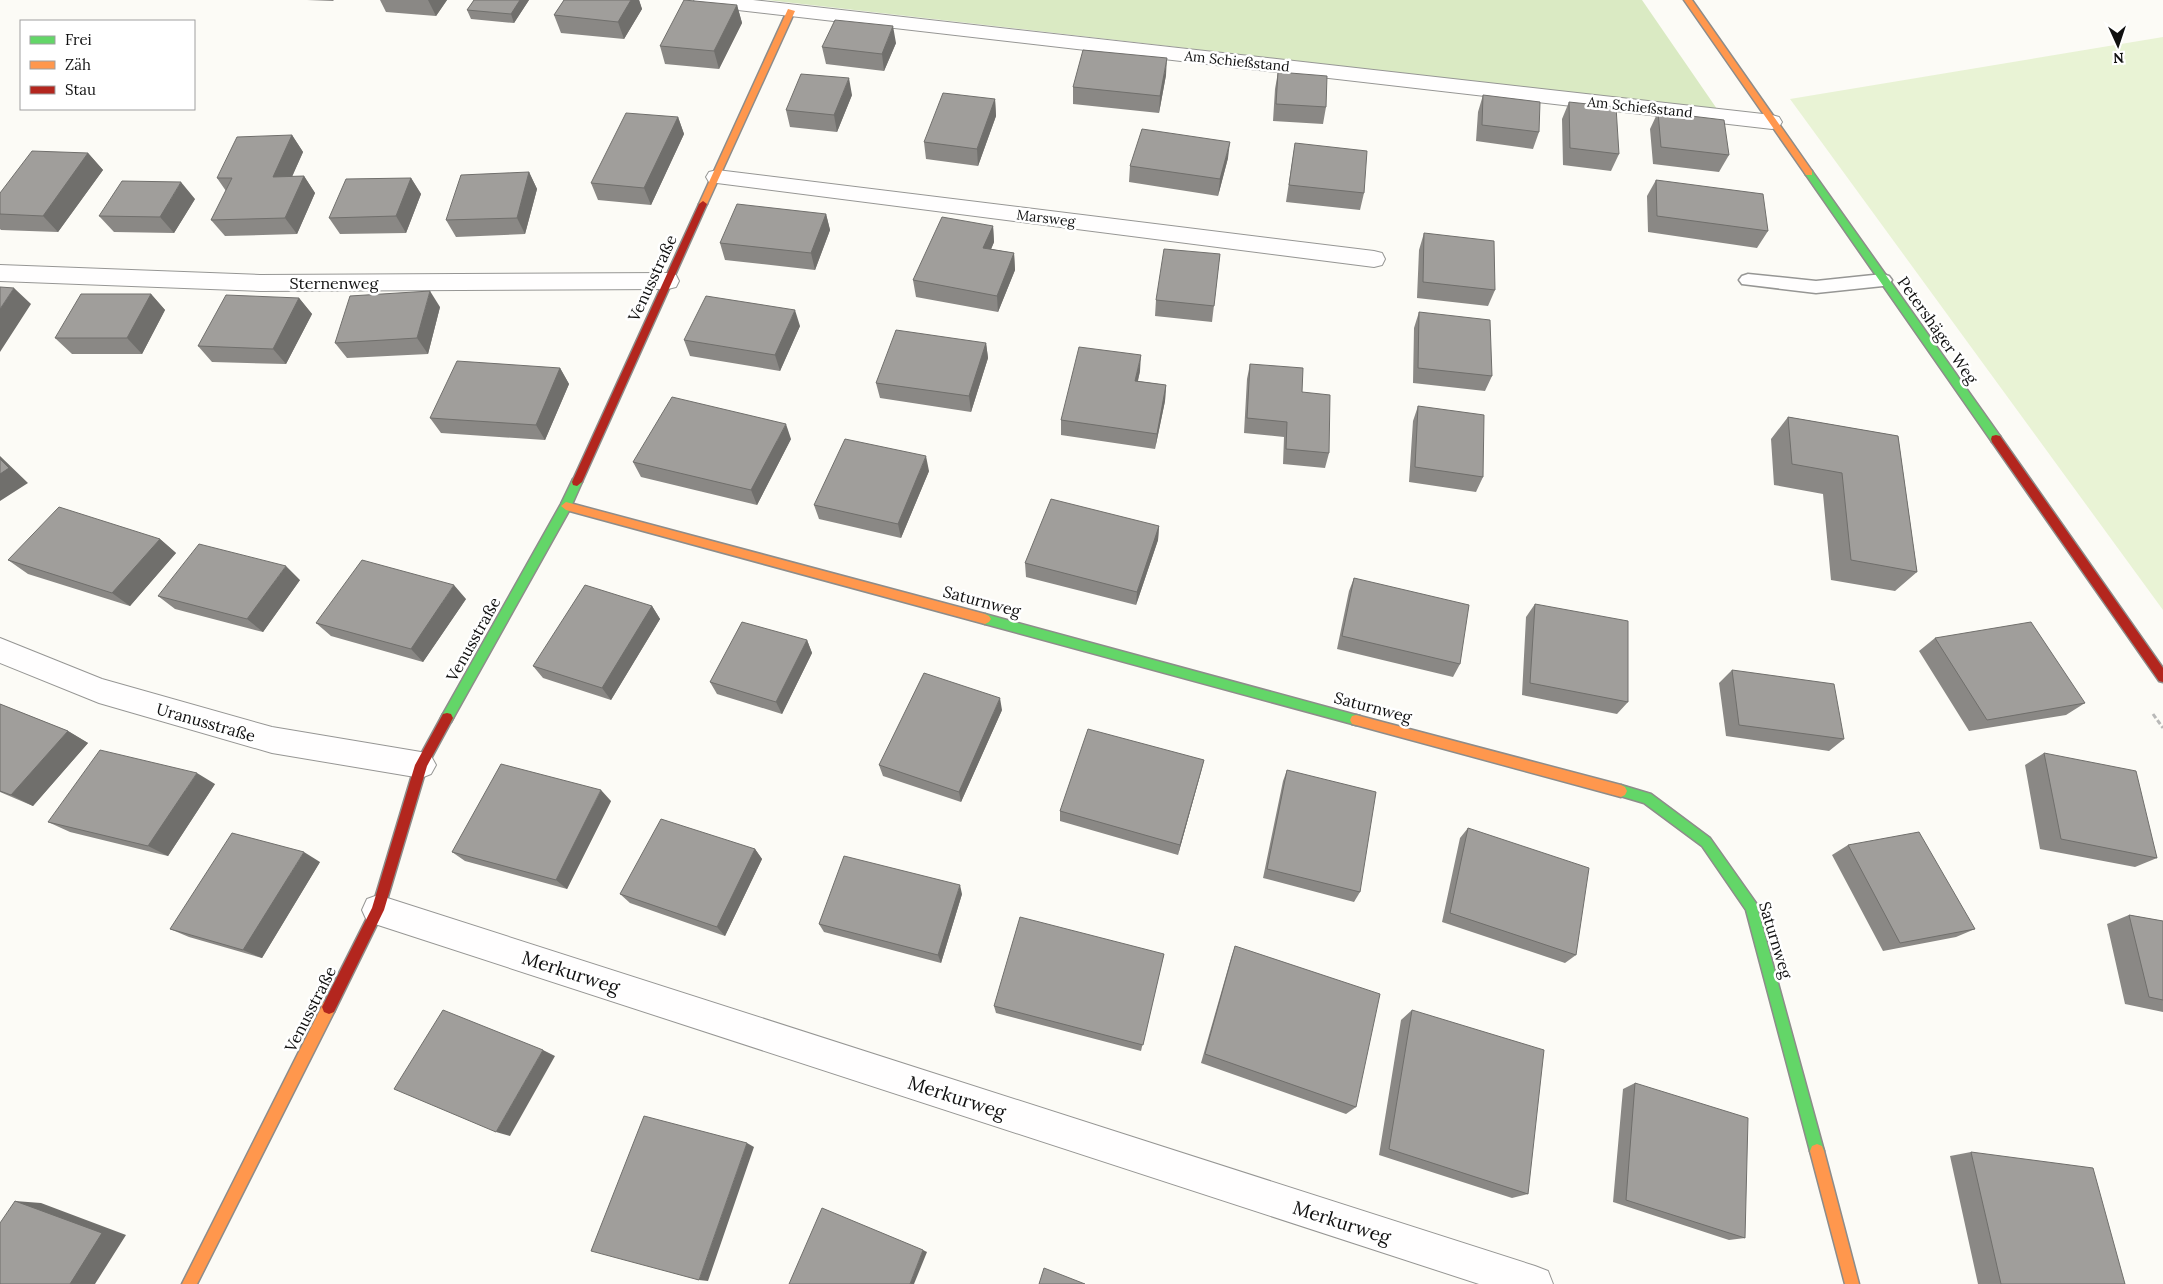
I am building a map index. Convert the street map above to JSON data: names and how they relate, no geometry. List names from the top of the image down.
{
  "streets": {
    "street": [
      "Am Schießstand",
      "Marsweg",
      "Venusstraße",
      "Sternenweg",
      "Petershäger Weg",
      "Saturnweg",
      "Uranusstraße",
      "Merkurweg"
    ]
  },
  "crossings": [
    ["Am Schießstand", "Venusstraße"],
    ["Am Schießstand", "Petershäger Weg"],
    ["Marsweg", "Venusstraße"],
    ["Venusstraße", "Sternenweg"],
    ["Venusstraße", "Saturnweg"],
    ["Venusstraße", "Uranusstraße"],
    ["Venusstraße", "Merkurweg"]
  ],
  "legend": ["Frei", "Zäh", "Stau"],
  "north": "bottom"
}
